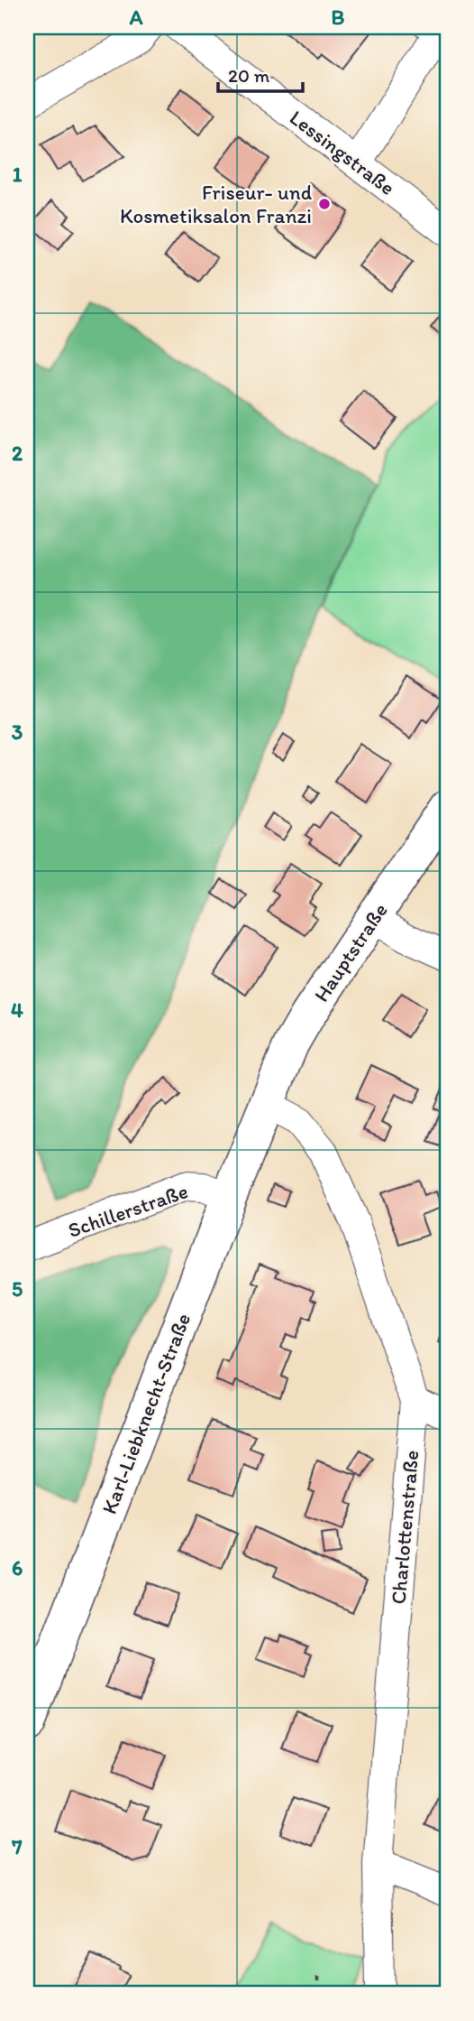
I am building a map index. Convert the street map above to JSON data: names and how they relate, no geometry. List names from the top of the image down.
{
  "streets": {
    "street": [
      "Lessingstraße",
      "Hauptstraße",
      "Schillerstraße",
      "Karl-Liebknecht-Straße",
      "Charlottenstraße"
    ]
  },
  "crossings": [
    ["Hauptstraße", "Karl-Liebknecht-Straße"],
    ["Hauptstraße", "Charlottenstraße"],
    ["Schillerstraße", "Karl-Liebknecht-Straße"],
    ["Karl-Liebknecht-Straße", "Charlottenstraße"]
  ],
  "places": ["Friseur- und Kosmetiksalon Franzi"],
  "scale_bar": "20 m",
  "grid": {
    "columns": ["A", "B"],
    "rows": [
      "1",
      "2",
      "3",
      "4",
      "5",
      "6",
      "7"
    ]
  }
}
